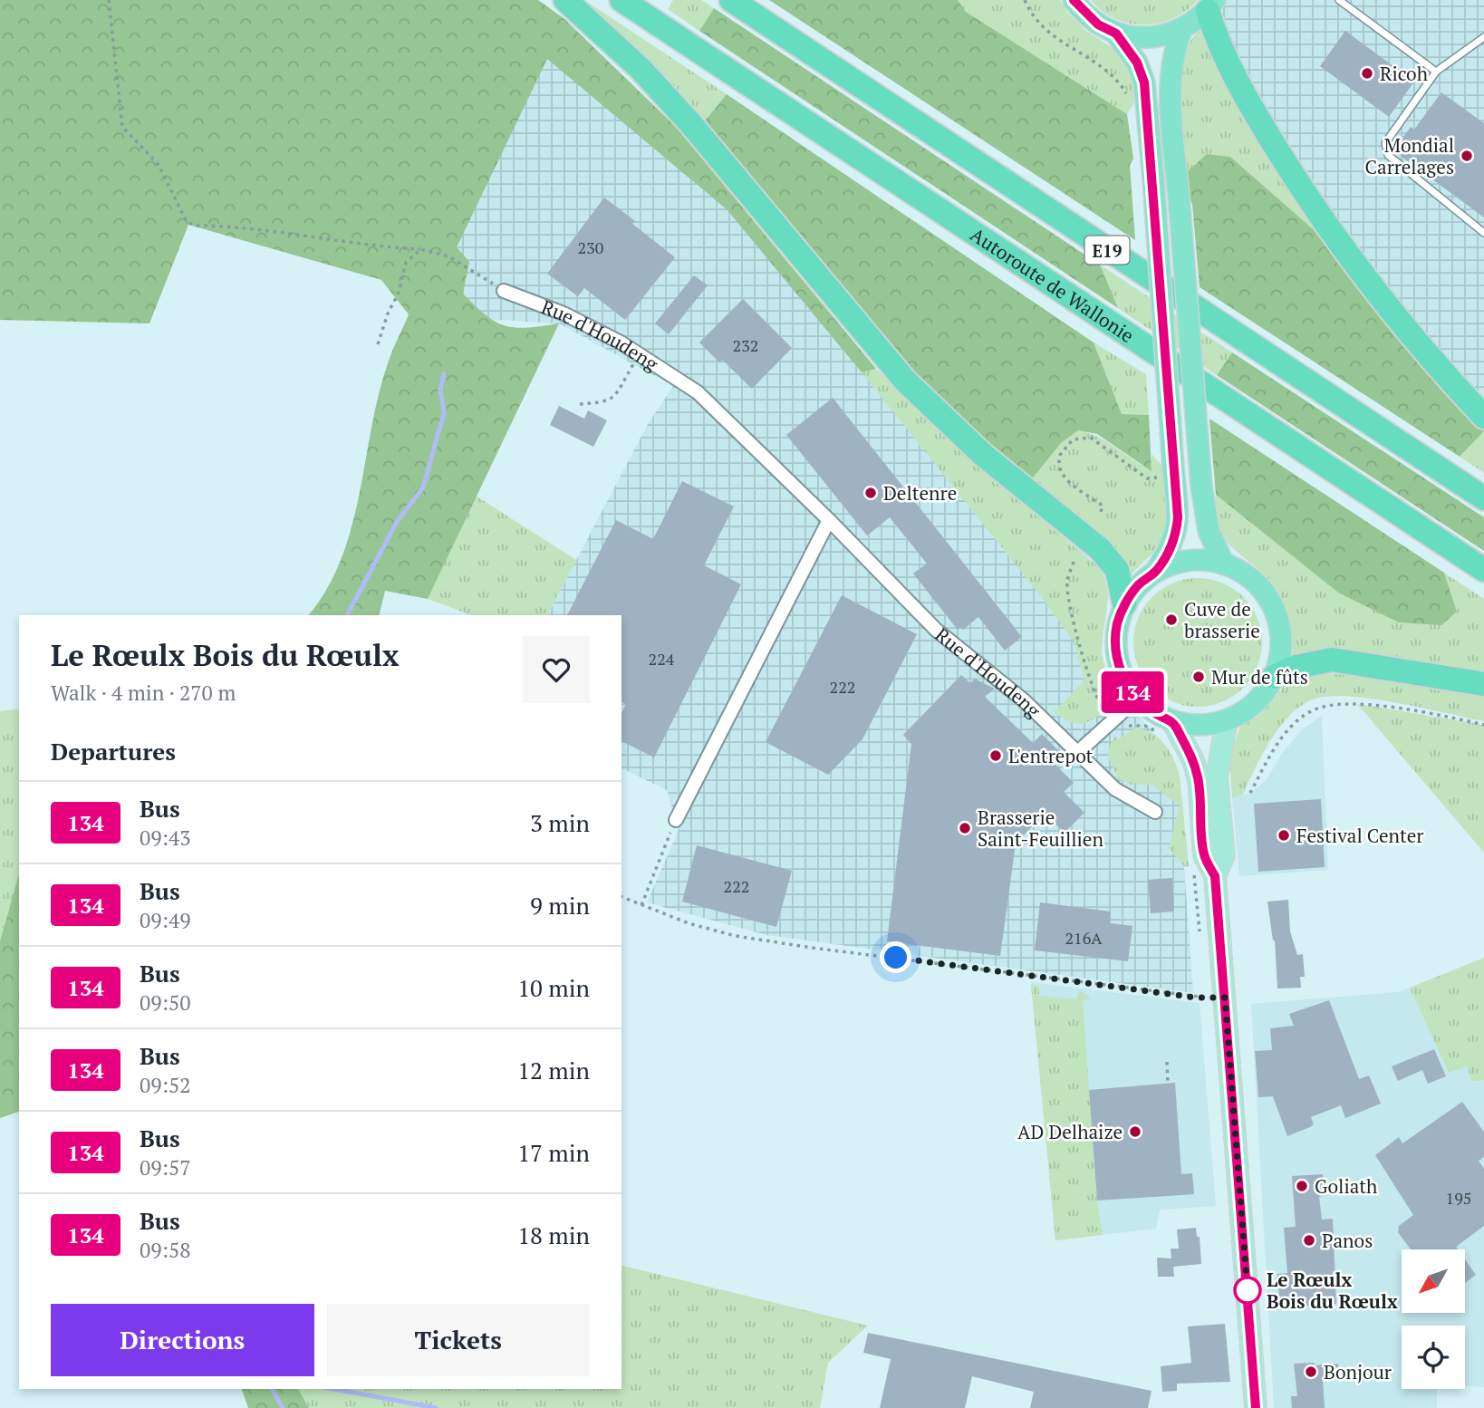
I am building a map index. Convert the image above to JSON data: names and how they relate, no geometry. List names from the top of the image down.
{
  "streets": {
    "highway": ["E19", "Autoroute de Wallonie"],
    "street": ["Rue d'Houdeng"]
  },
  "places": [
    "Ricoh",
    "Mondial Carrelages",
    "Deltenre",
    "Cuve de brasserie",
    "Mur de fûts",
    "L'entrepot",
    "Brasserie Saint-Feuillien",
    "Festival Center",
    "AD Delhaize",
    "Goliath",
    "Panos",
    "Le Rœulx Bois du Rœulx",
    "Bonjour"
  ],
  "lines": ["bus line 134"],
  "house_numbers": [
    "230",
    "232",
    "224",
    "222",
    "222",
    "216A",
    "195"
  ],
  "north": "bottom left",
  "page": {
    "on_map": "134",
    "heading": [
      ["Le Rœulx Bois du Rœulx", "Walk · 4 min · 270 m"],
      "Departures"
    ],
    "list": [
      {
        "mark": "134",
        "name": "Bus",
        "note": "09:43",
        "value": "3 min"
      },
      {
        "mark": "134",
        "name": "Bus",
        "note": "09:49",
        "value": "9 min"
      },
      {
        "mark": "134",
        "name": "Bus",
        "note": "09:50",
        "value": "10 min"
      },
      {
        "mark": "134",
        "name": "Bus",
        "note": "09:52",
        "value": "12 min"
      },
      {
        "mark": "134",
        "name": "Bus",
        "note": "09:57",
        "value": "17 min"
      },
      {
        "mark": "134",
        "name": "Bus",
        "note": "09:58",
        "value": "18 min"
      }
    ],
    "buttons": ["Directions", "Tickets"]
  }
}
